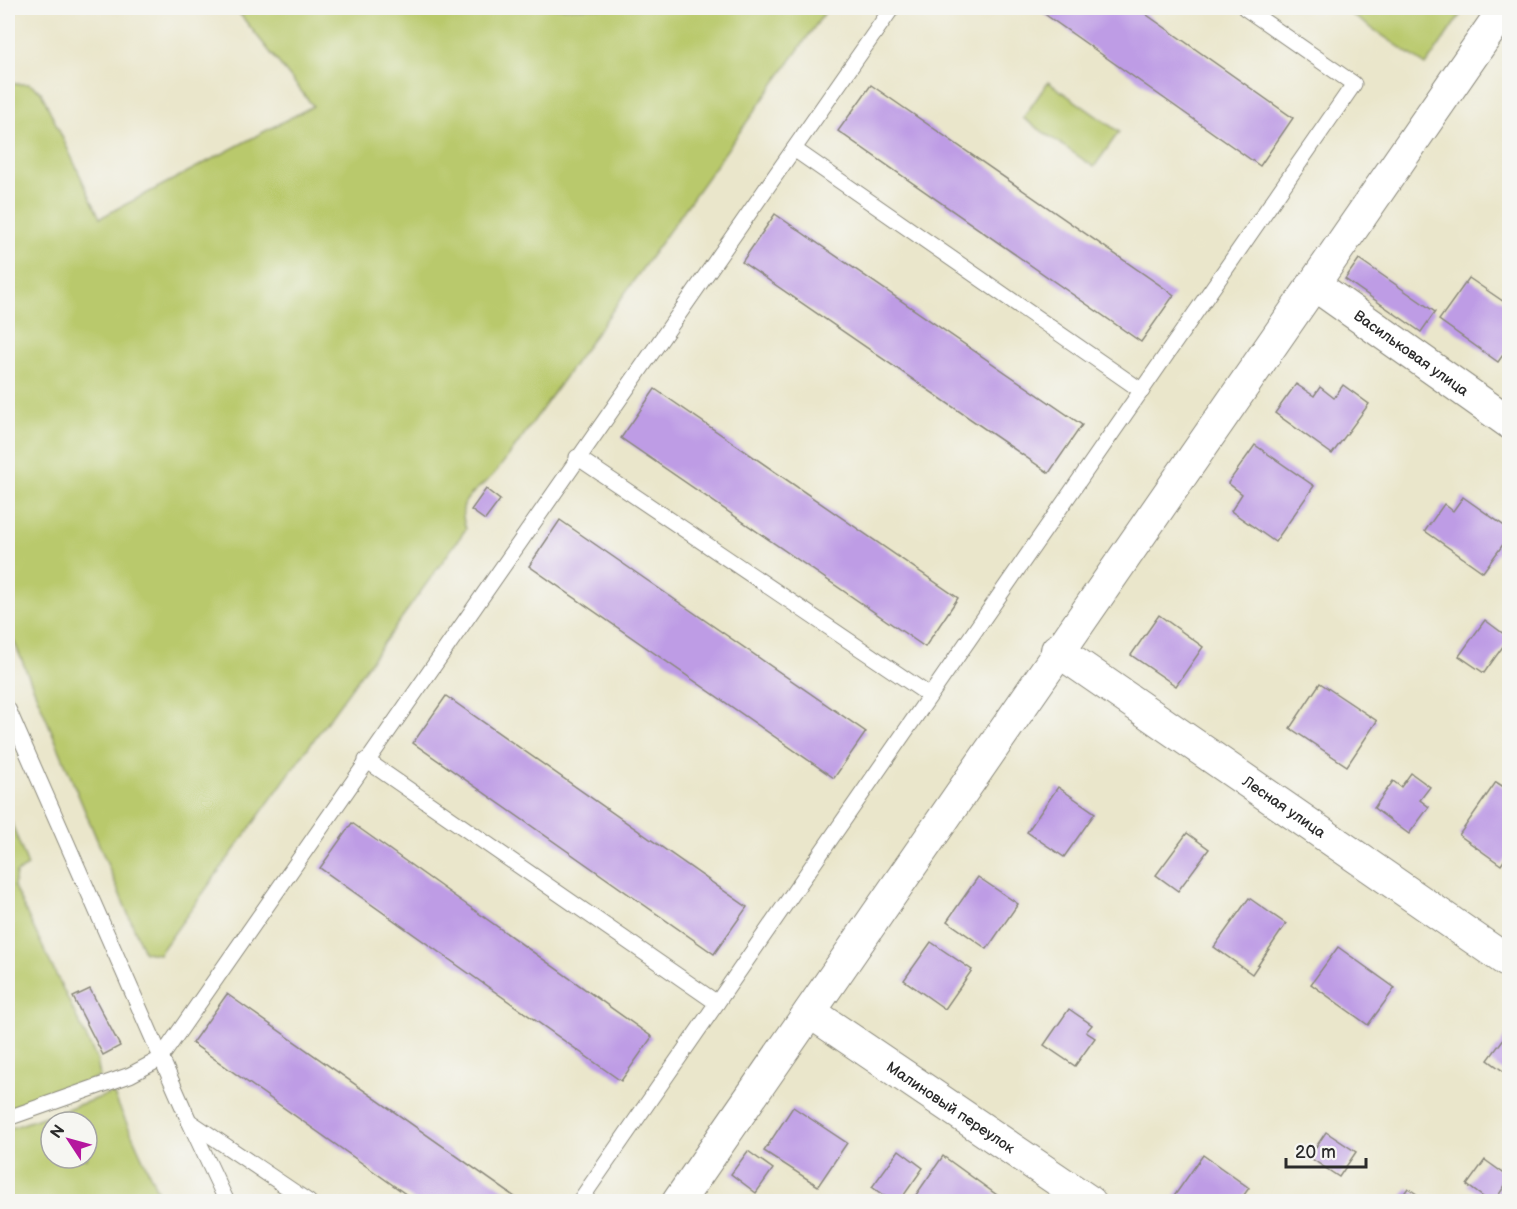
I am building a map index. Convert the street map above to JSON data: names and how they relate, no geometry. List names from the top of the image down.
{
  "streets": {
    "street": ["Васильковая улица", "Лесная улица", "Малиновый переулок"]
  },
  "scale_bar": "20 m",
  "north": "top left"
}
